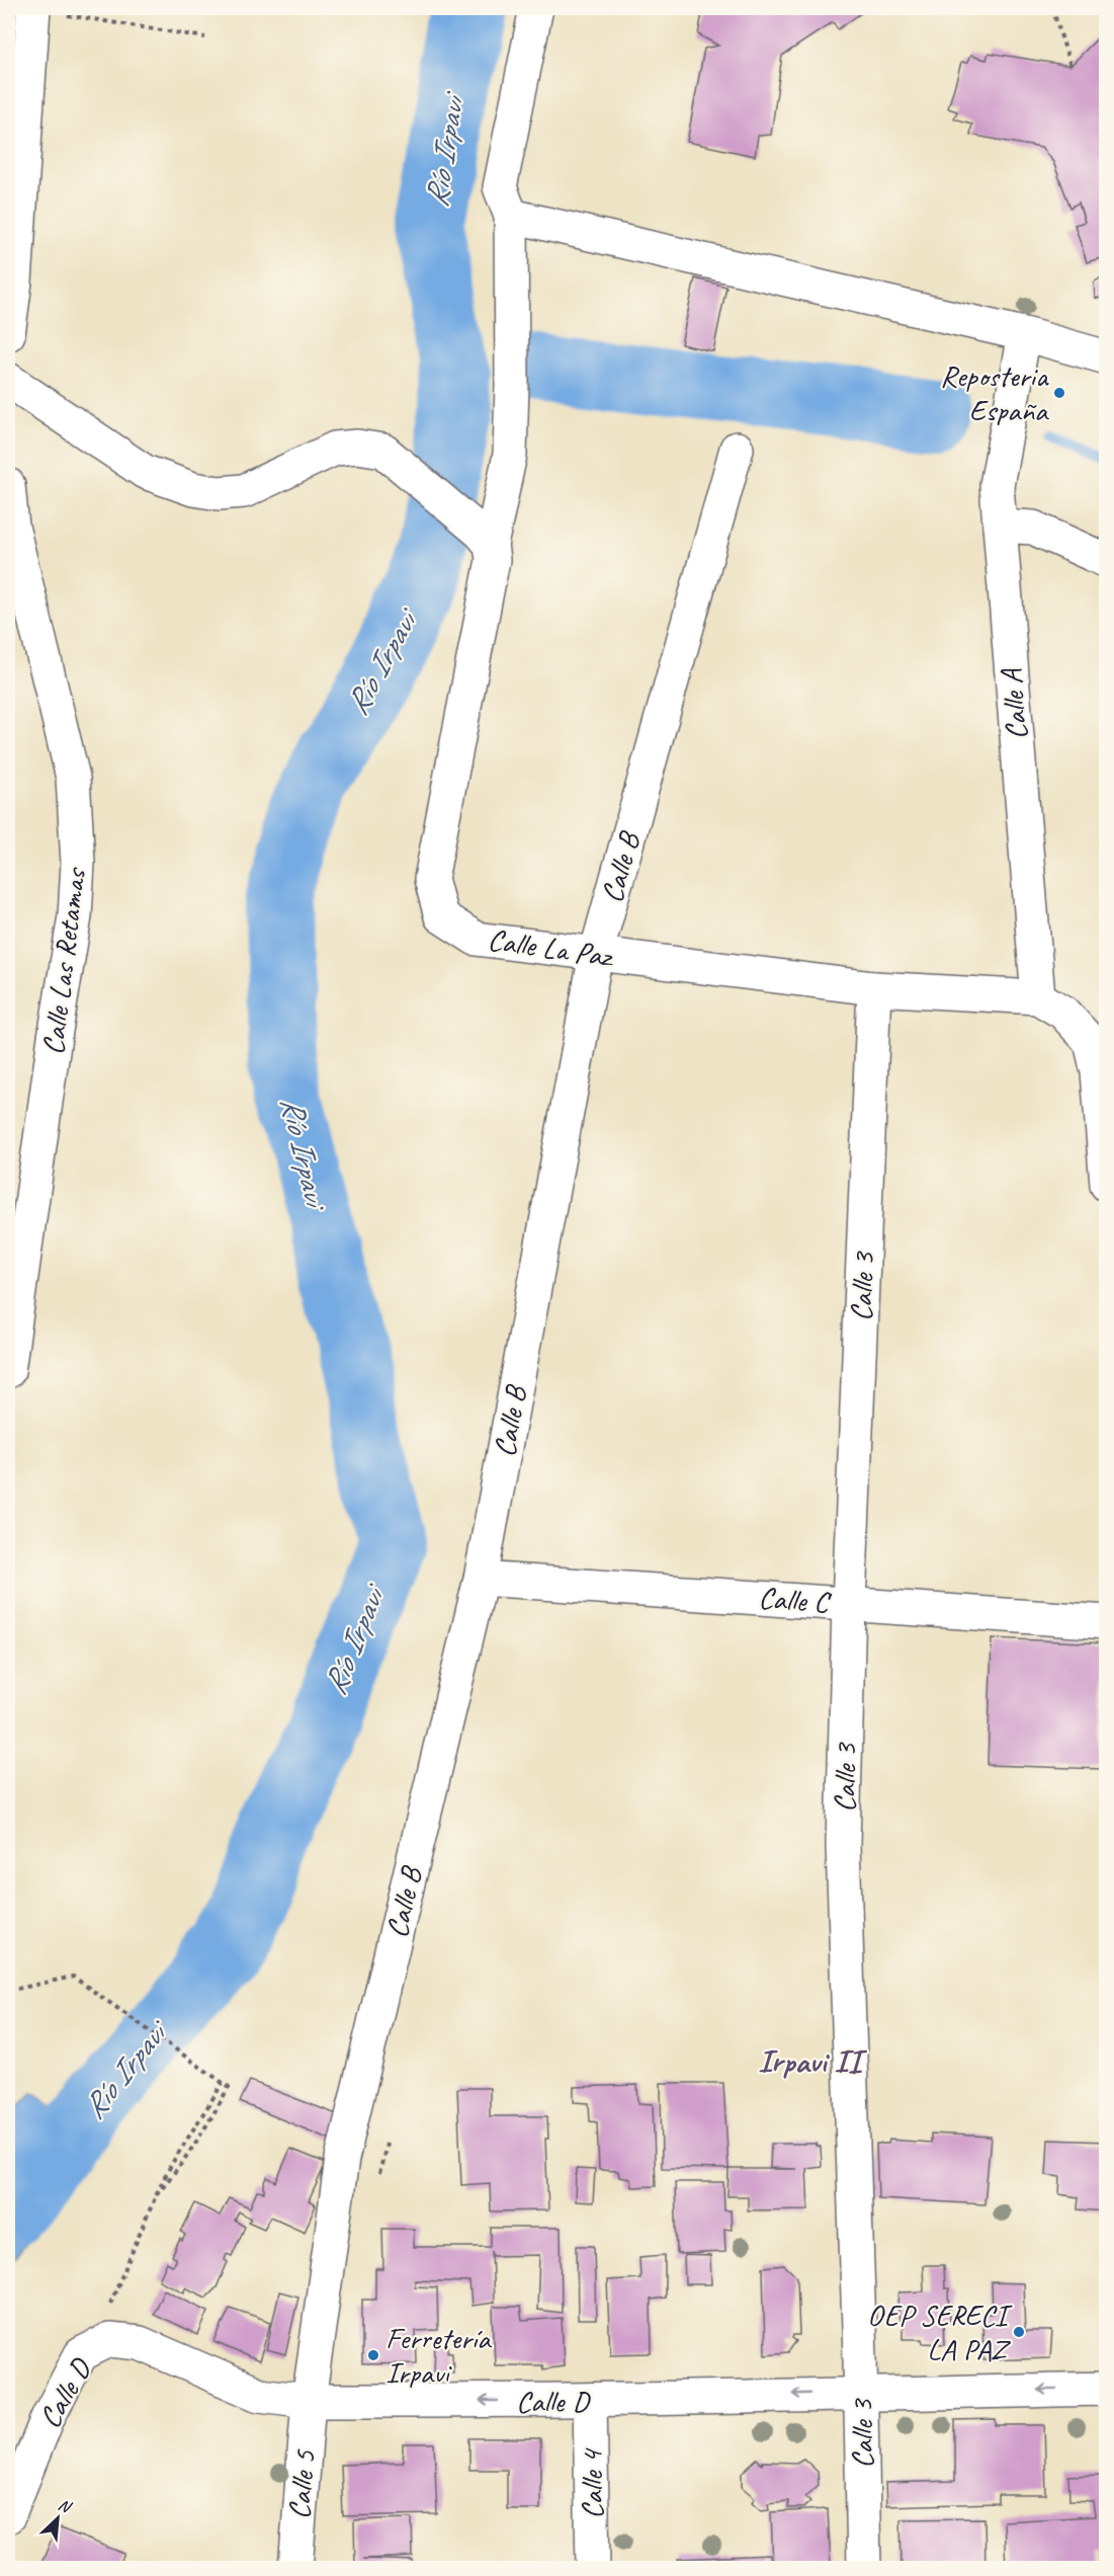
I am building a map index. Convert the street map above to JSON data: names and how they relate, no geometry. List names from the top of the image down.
{
  "streets": {
    "street": [
      "Calle A",
      "Calle B",
      "Calle La Paz",
      "Calle Las Retamas",
      "Calle 3",
      "Calle C",
      "Calle D",
      "Calle 5",
      "Calle 4"
    ]
  },
  "crossings": [
    ["Calle A", "Calle La Paz"],
    ["Calle B", "Calle La Paz"],
    ["Calle B", "Calle C"],
    ["Calle B", "Calle D"],
    ["Calle B", "Calle 5"],
    ["Calle La Paz", "Calle 3"],
    ["Calle 3", "Calle C"],
    ["Calle 3", "Calle D"],
    ["Calle D", "Calle 5"],
    ["Calle D", "Calle 4"]
  ],
  "one_way": ["Calle D"],
  "districts": ["Irpavi II"],
  "water": ["Río Irpavi"],
  "places": ["Reposteria España", "OEP SERECI LA PAZ", "Ferretería Irpavi"],
  "north": "top right"
}
